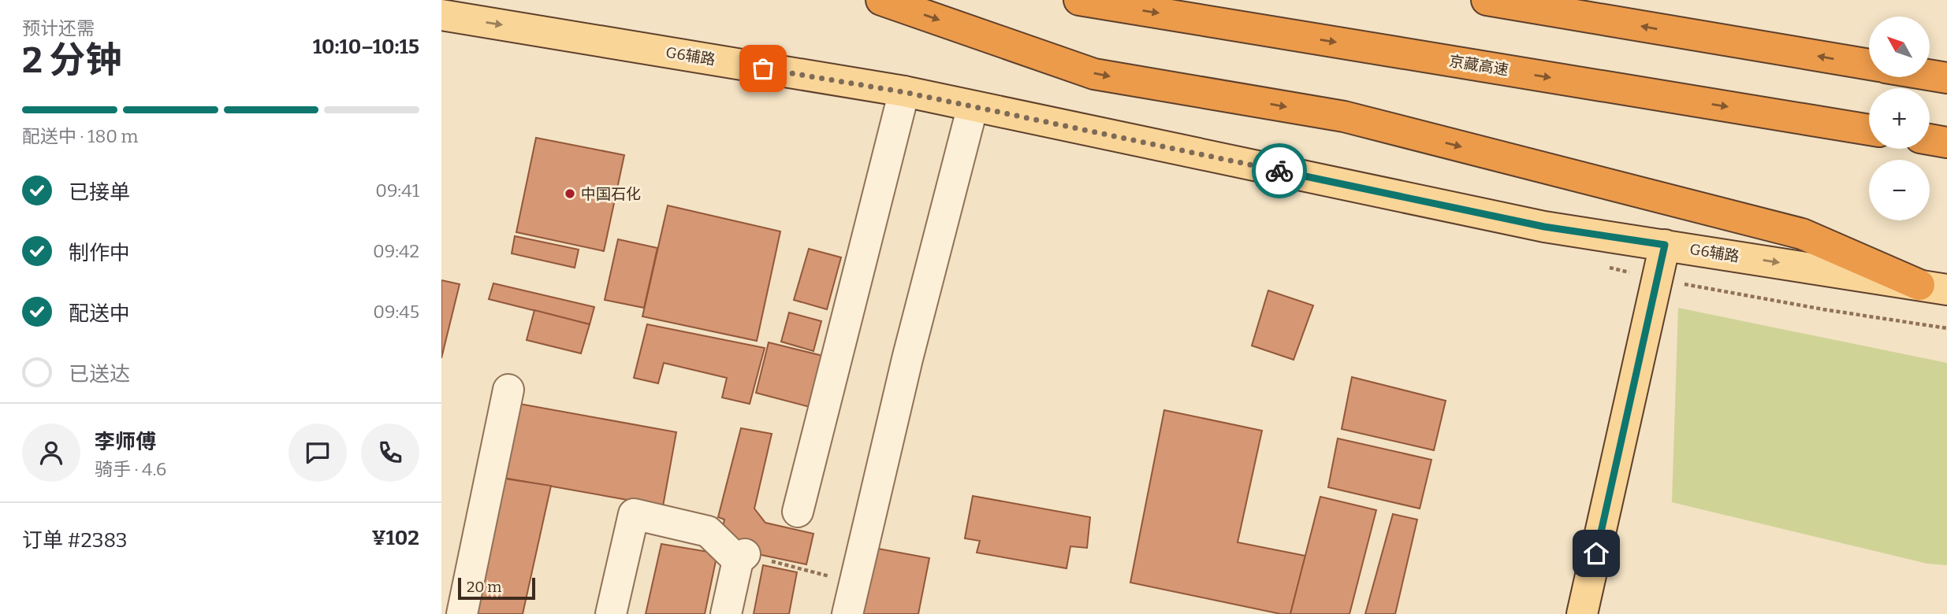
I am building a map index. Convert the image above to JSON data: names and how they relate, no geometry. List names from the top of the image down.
{
  "streets": {
    "highway": ["京藏高速"],
    "main road": ["G6辅路"]
  },
  "one_way": ["G6辅路"],
  "places": ["中国石化"],
  "scale_bar": "20 m",
  "north": "top left",
  "page": {
    "heading": ["2 分钟", "预计还需", "10:10–10:15"],
    "panel": [
      "李师傅",
      "骑手 · 4.6",
      "订单 #2383",
      "¥102"
    ],
    "map_buttons": ["+", "−"],
    "bar": "配送中 · 180 m",
    "list": [
      ["已接单", "09:41"],
      ["制作中", "09:42"],
      ["配送中", "09:45"],
      "已送达"
    ],
    "scale": "20 m"
  }
}
